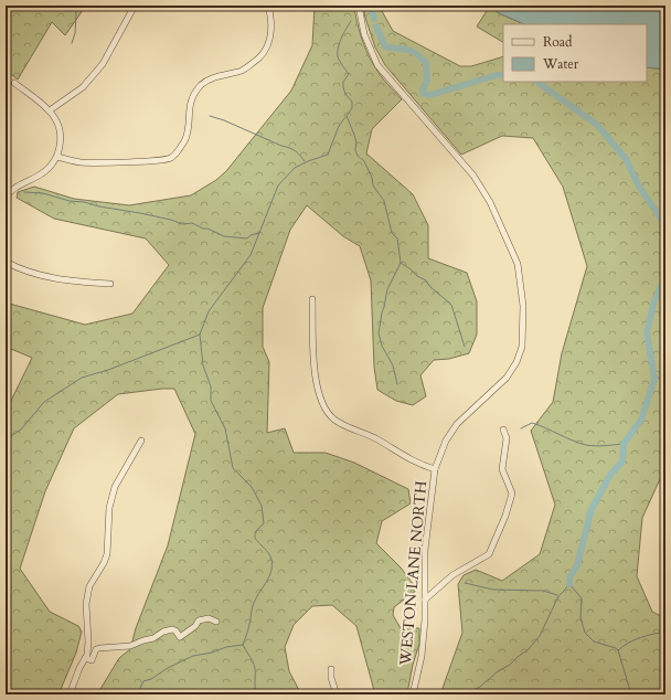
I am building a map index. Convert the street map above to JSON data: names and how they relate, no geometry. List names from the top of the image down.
{
  "streets": {
    "street": ["WESTON LANE NORTH"]
  },
  "legend": ["Road", "Water"]
}
